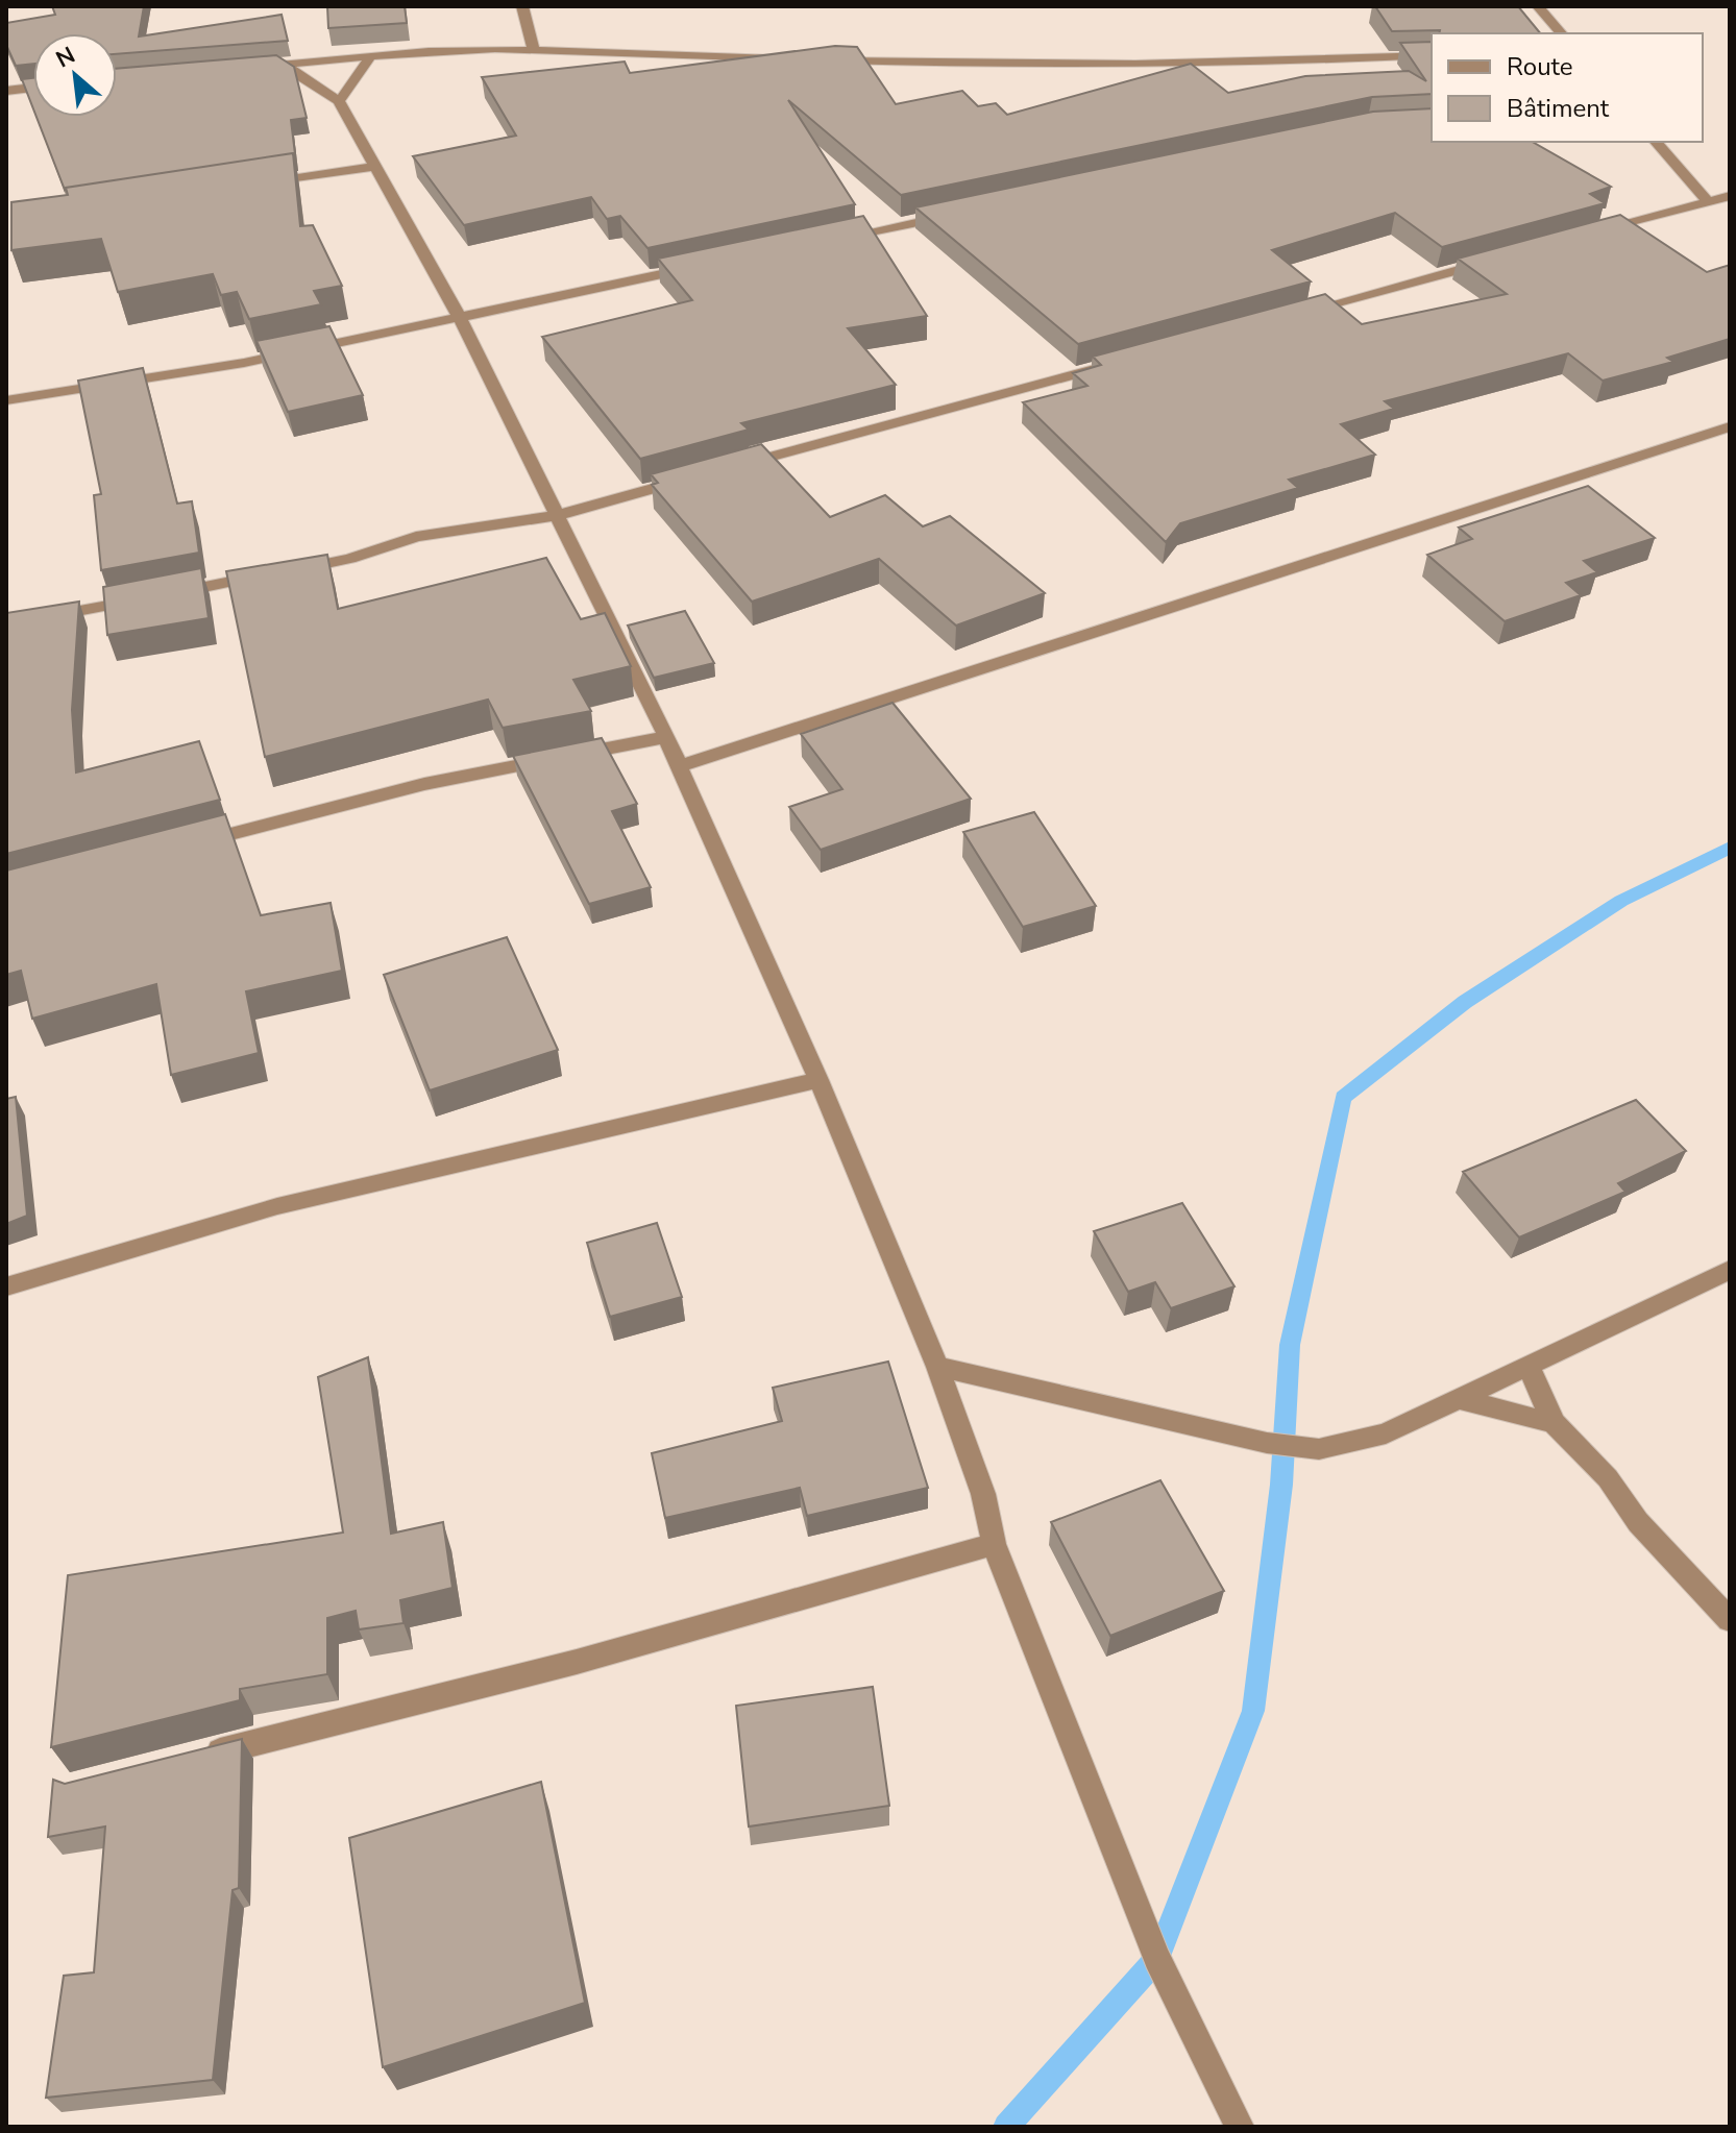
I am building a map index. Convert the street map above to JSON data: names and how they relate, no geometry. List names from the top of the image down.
{
  "legend": ["Route", "Bâtiment"],
  "north": "top left"
}
